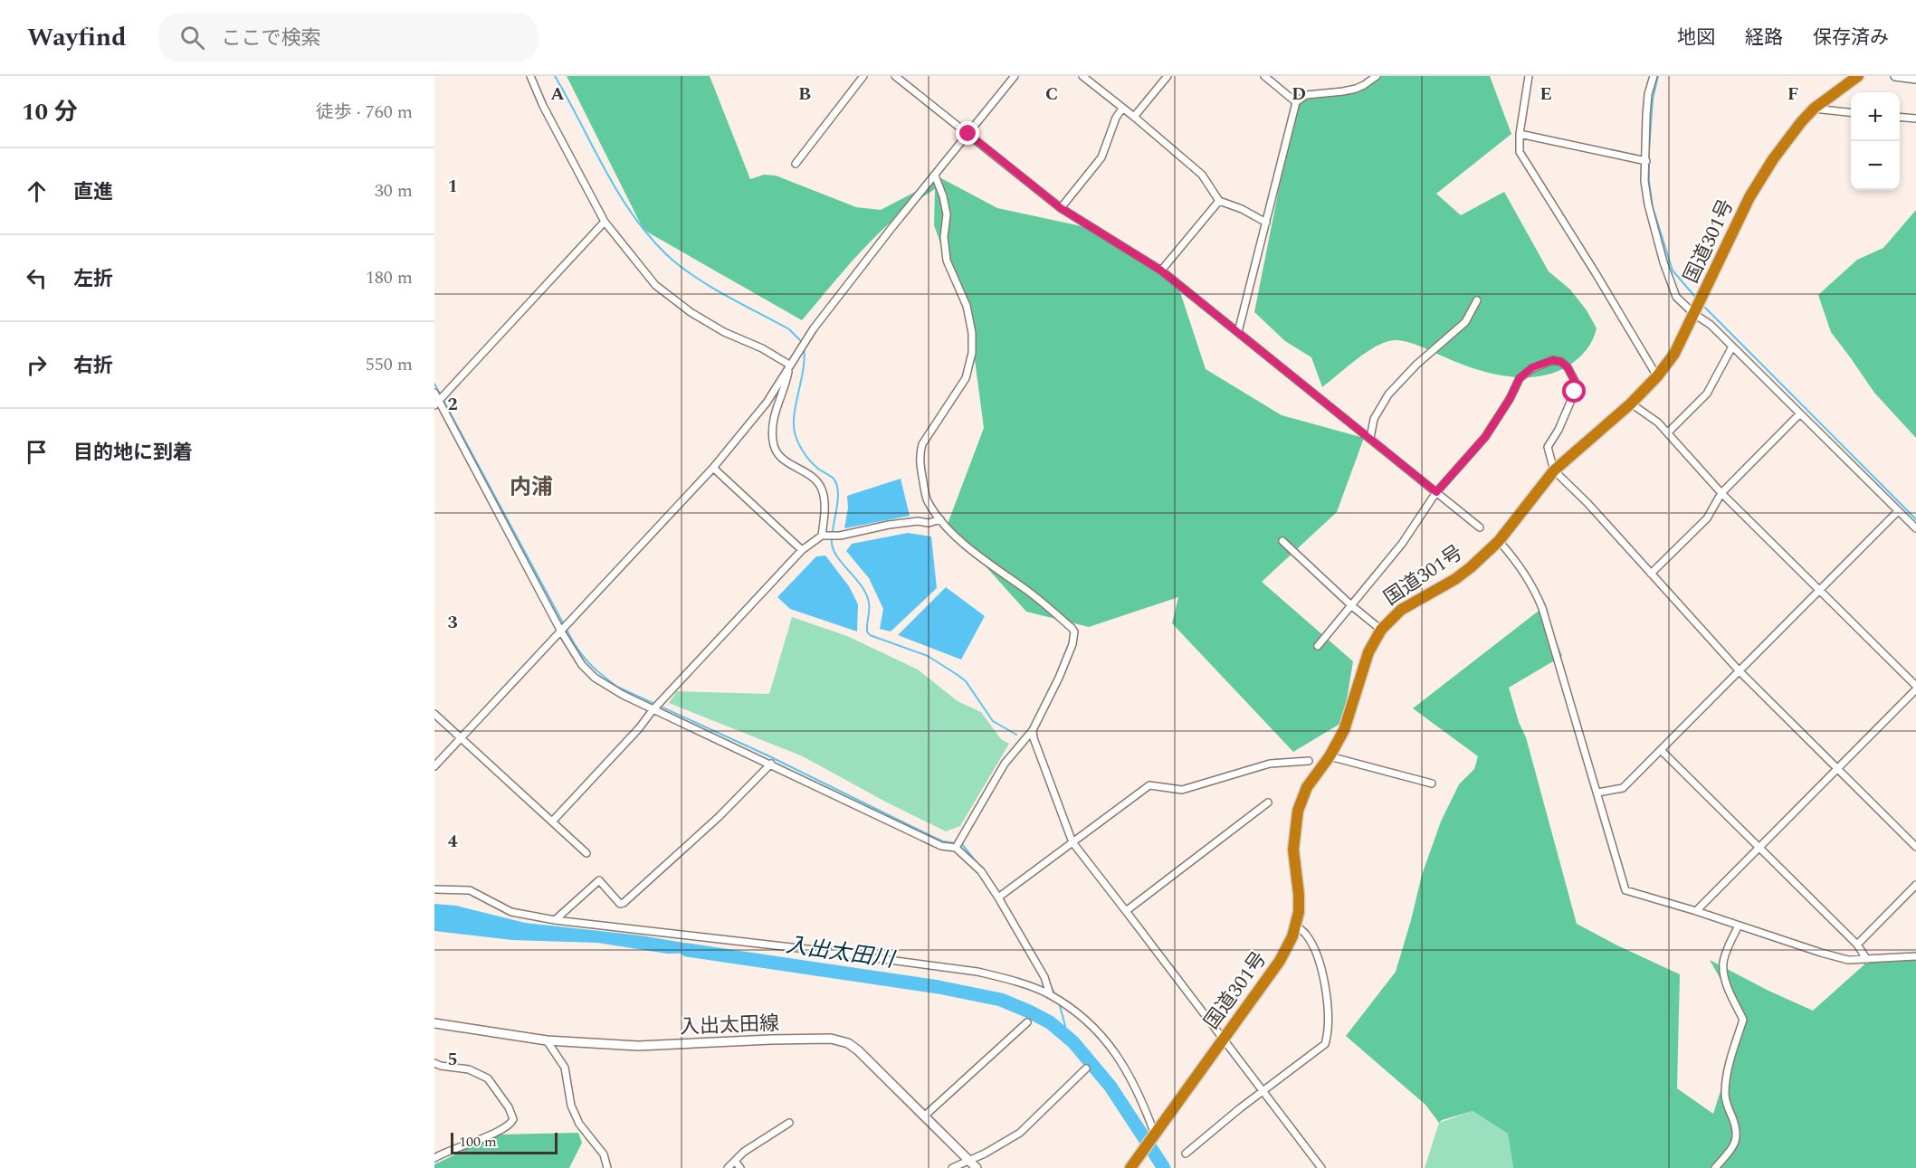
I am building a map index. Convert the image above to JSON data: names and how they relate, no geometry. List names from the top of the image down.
{
  "streets": {
    "highway": ["国道301号"],
    "main road": ["入出太田線"]
  },
  "districts": ["内浦"],
  "water": ["入出太田川"],
  "scale_bar": "100 m",
  "page": {
    "header": "Wayfind",
    "search": "ここで検索",
    "nav": ["地図", "経路", "保存済み"],
    "heading": ["10 分", "徒歩 · 760 m"],
    "map_buttons": ["+", "−"],
    "list": [
      ["直進", "30 m"],
      ["左折", "180 m"],
      ["右折", "550 m"],
      "目的地に到着"
    ],
    "scale": "100 m"
  },
  "grid": {
    "columns": [
      "A",
      "B",
      "C",
      "D",
      "E",
      "F"
    ],
    "rows": [
      "1",
      "2",
      "3",
      "4",
      "5"
    ]
  }
}
